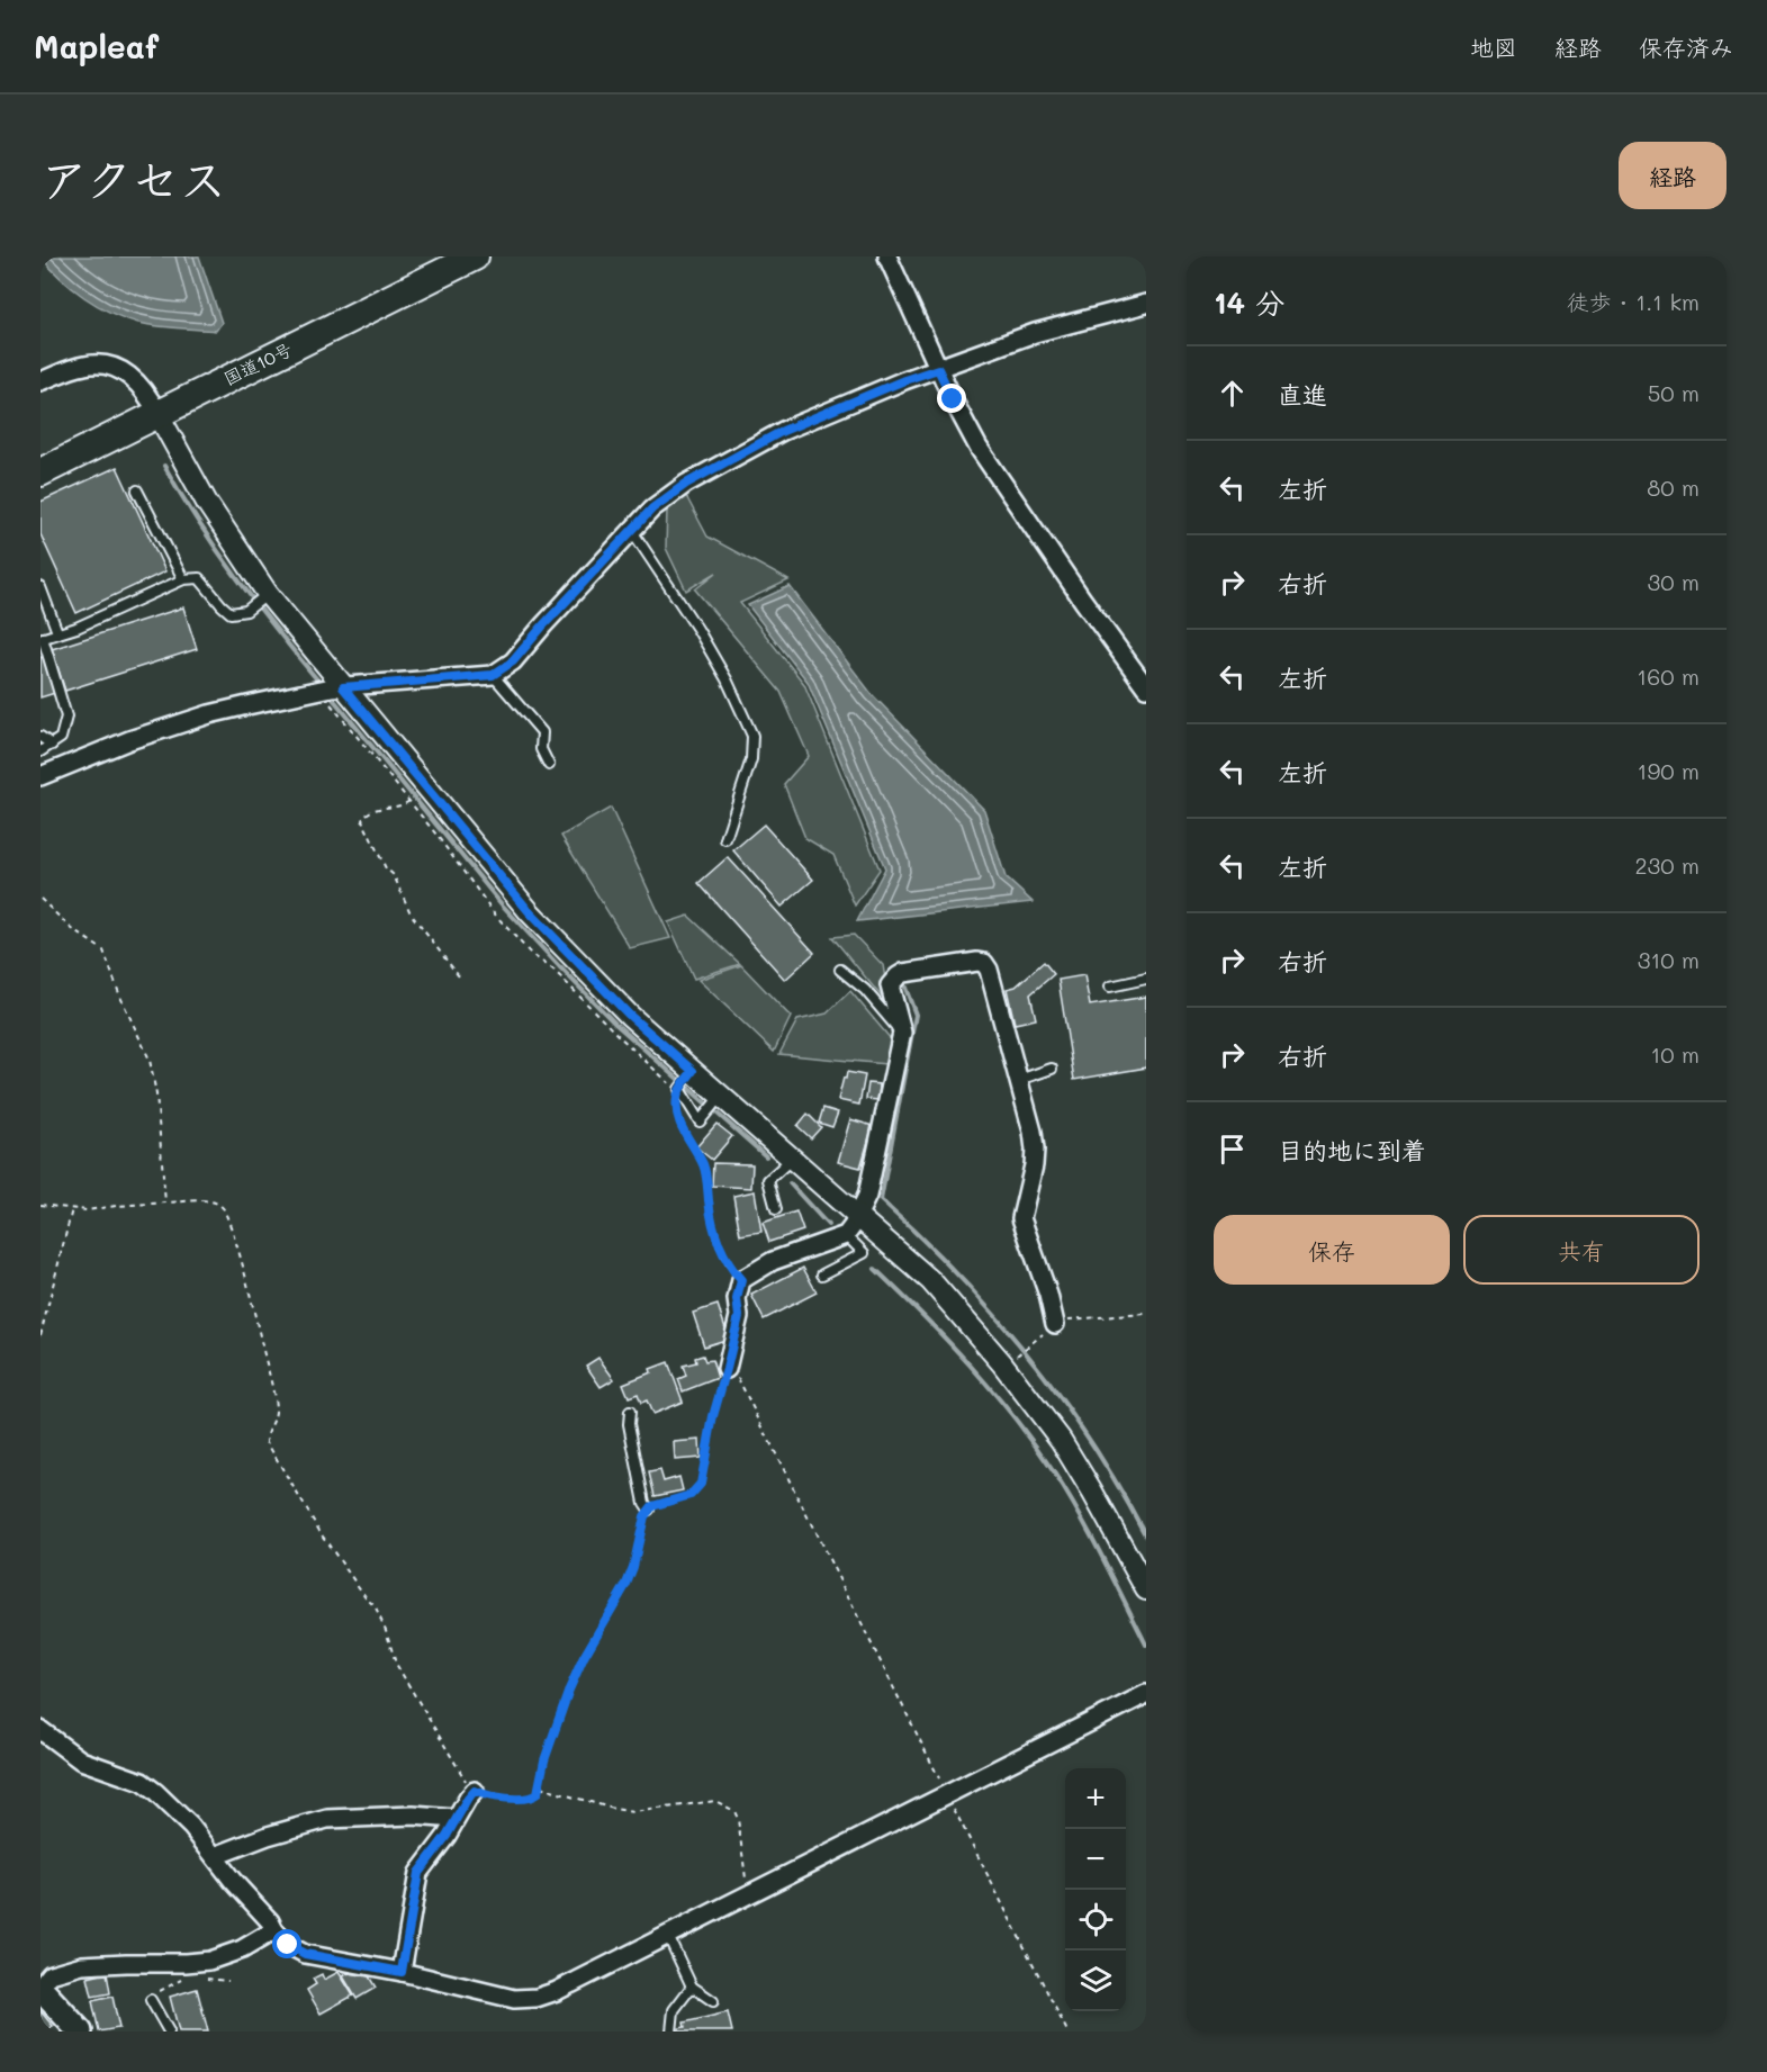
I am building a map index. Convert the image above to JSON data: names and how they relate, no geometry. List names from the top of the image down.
{
  "streets": {
    "highway": ["国道10号"]
  },
  "page": {
    "header": "Mapleaf",
    "nav": ["地図", "経路", "保存済み"],
    "title": "アクセス",
    "buttons": [
      "経路",
      ["保存", "共有"]
    ],
    "heading": ["14 分", "徒歩 · 1.1 km"],
    "list": [
      ["直進", "50 m"],
      ["左折", "80 m"],
      ["右折", "30 m"],
      ["左折", "160 m"],
      ["左折", "190 m"],
      ["左折", "230 m"],
      ["右折", "310 m"],
      ["右折", "10 m"],
      "目的地に到着"
    ],
    "map_buttons": ["+", "−"]
  }
}
